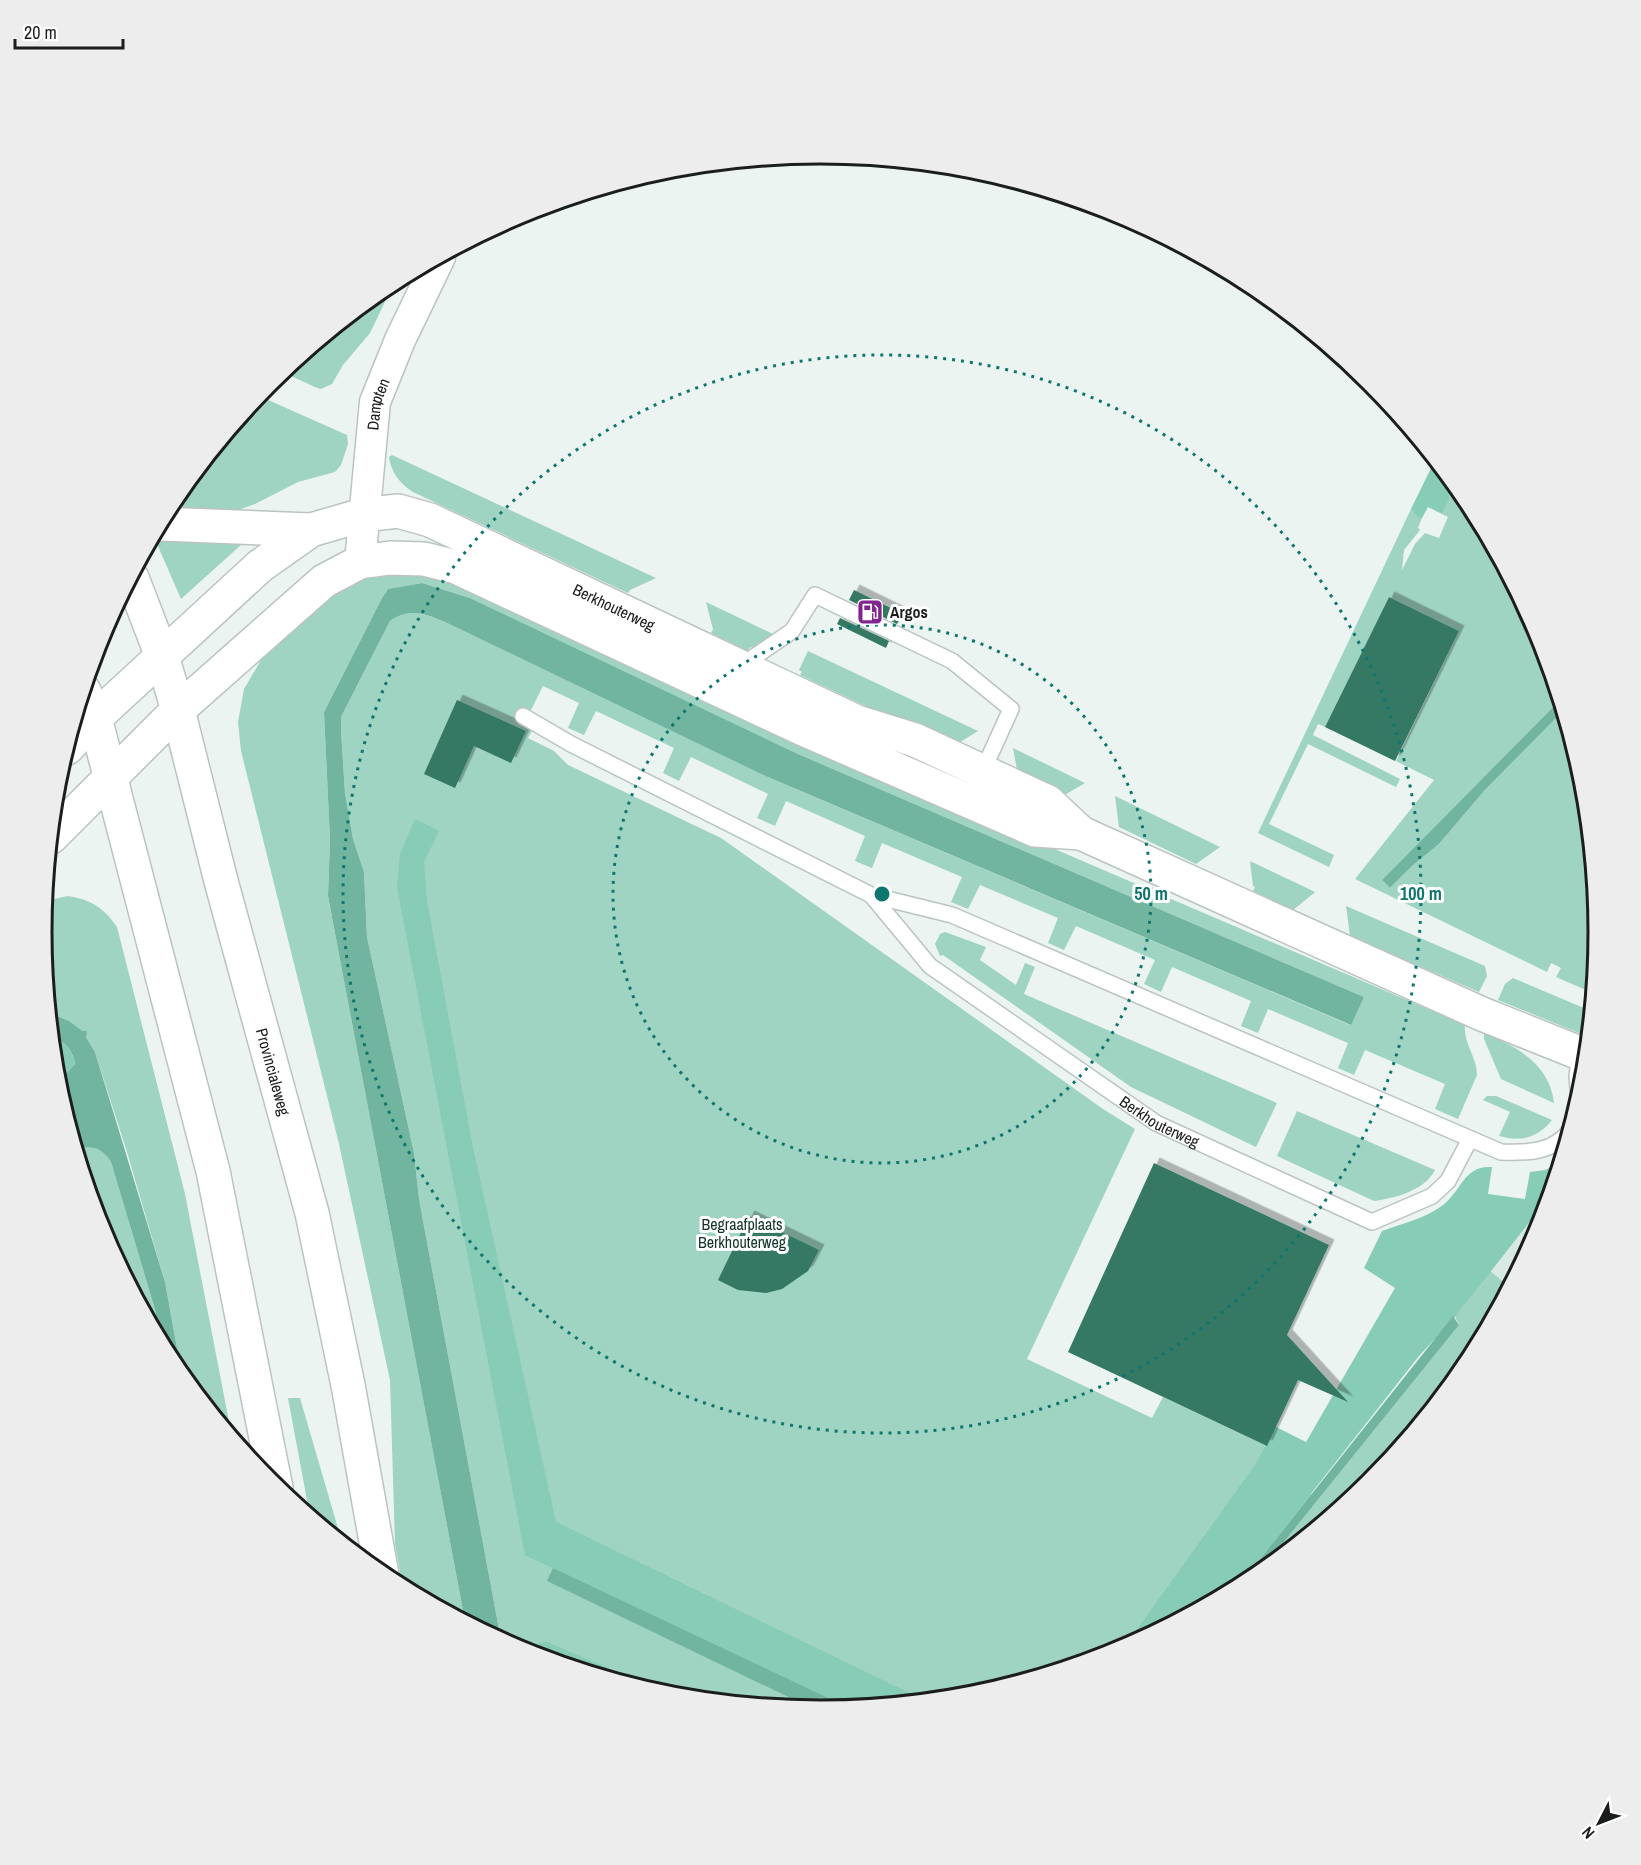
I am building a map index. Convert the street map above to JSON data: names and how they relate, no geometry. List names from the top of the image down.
{
  "streets": {
    "main road": ["Berkhouterweg", "Provincialeweg"],
    "street": ["Dampten"]
  },
  "crossings": [
    ["Dampten", "Berkhouterweg"],
    ["Berkhouterweg", "Provincialeweg"]
  ],
  "parks": ["Begraafplaats Berkhouterweg"],
  "places": {
    "fuel station": ["Argos"]
  },
  "scale_bar": "20 m",
  "north": "bottom left",
  "rings": ["50 m", "100 m"]
}
